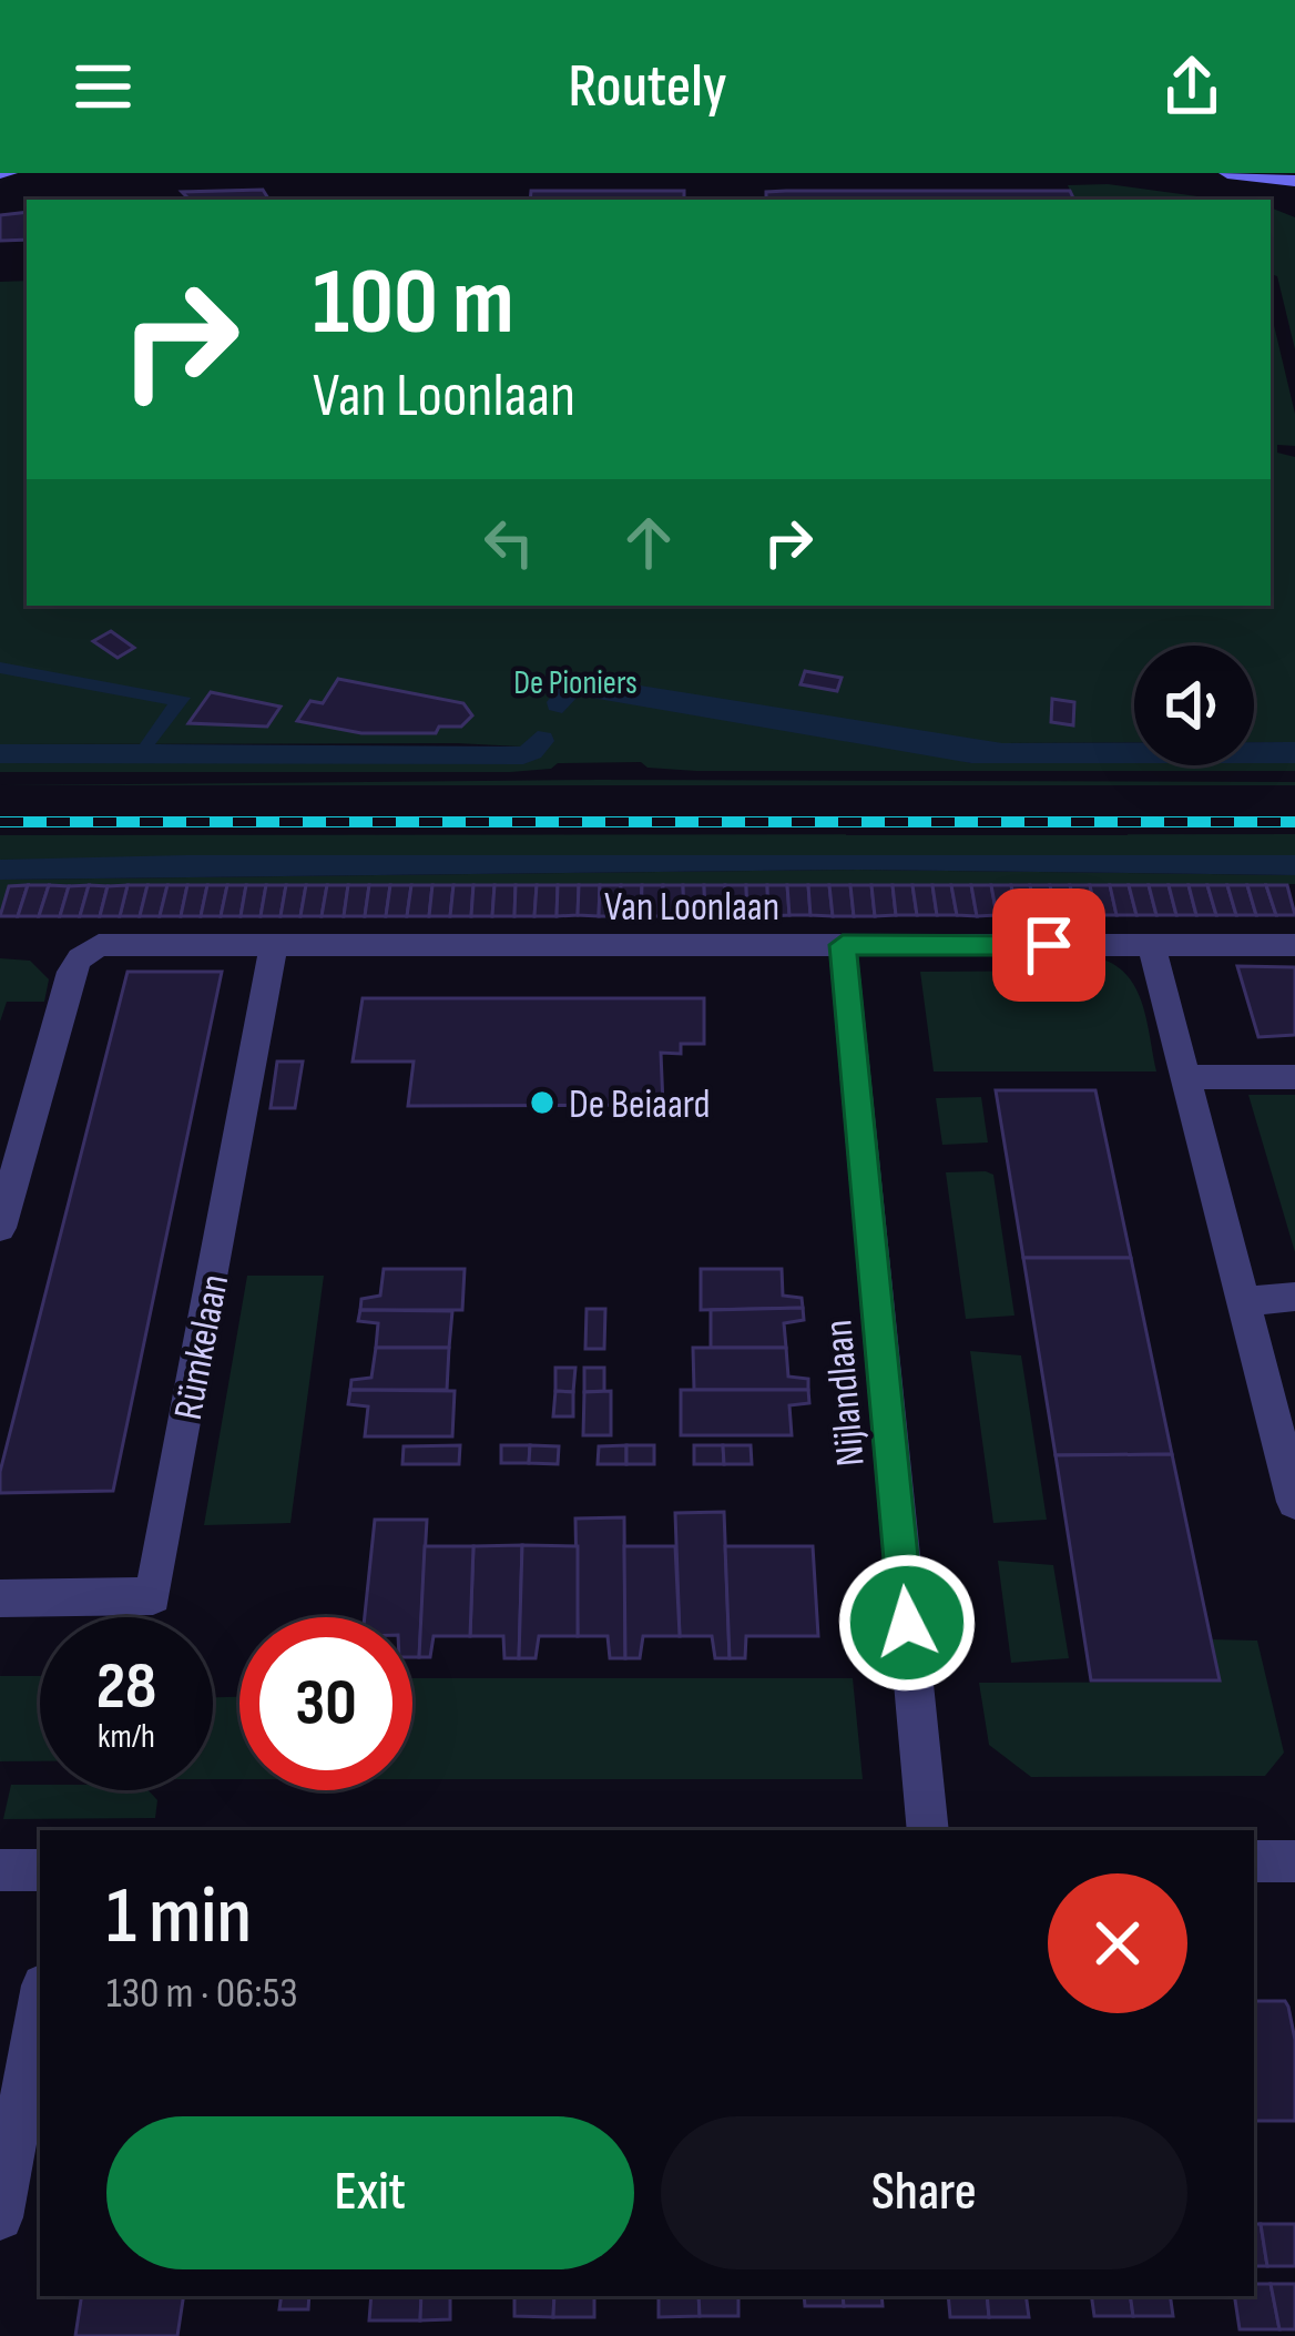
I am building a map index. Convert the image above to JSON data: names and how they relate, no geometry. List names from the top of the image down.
{
  "streets": {
    "street": ["Van Loonlaan", "Rümkelaan", "Nijlandlaan"]
  },
  "crossings": [
    ["Van Loonlaan", "Rümkelaan"],
    ["Van Loonlaan", "Nijlandlaan"]
  ],
  "parks": ["De Pioniers"],
  "places": ["De Beiaard"],
  "page": {
    "header": "Routely",
    "turn": ["100 m", "Van Loonlaan"],
    "speed": "28 km/h",
    "limit": "30",
    "heading": ["1 min", "130 m · 06:53"],
    "buttons": ["Exit", "Share"]
  }
}
